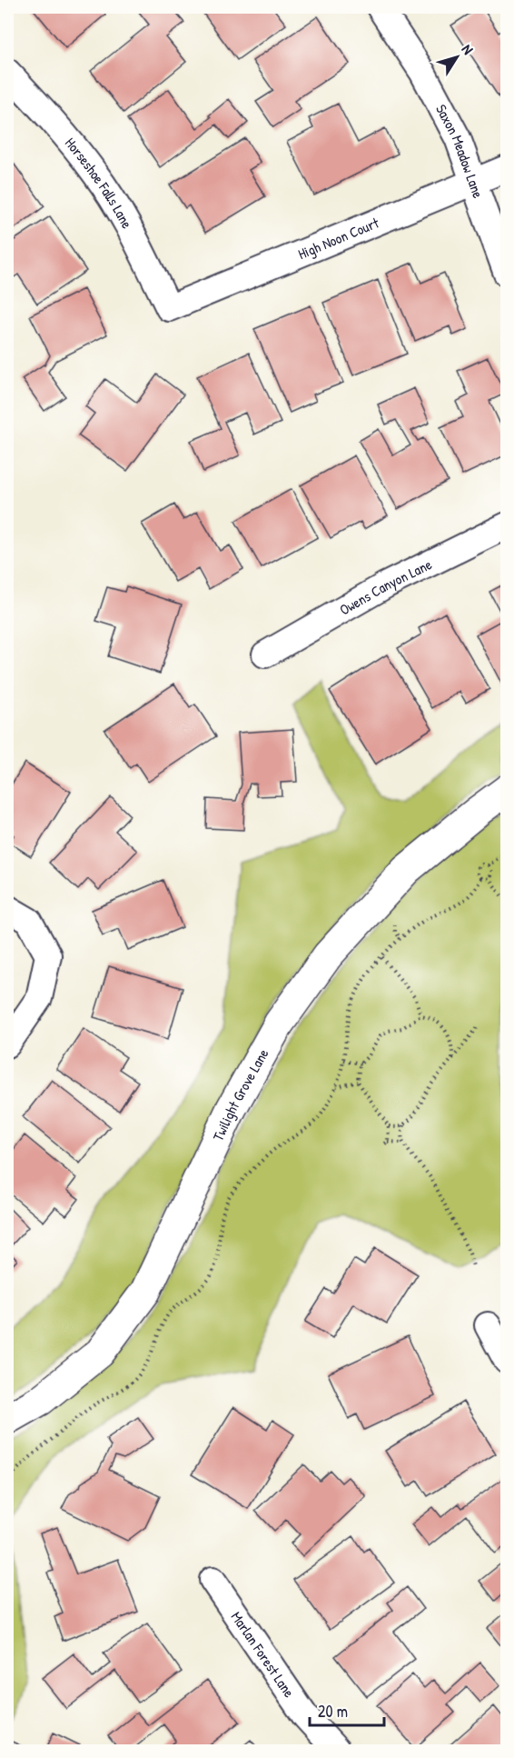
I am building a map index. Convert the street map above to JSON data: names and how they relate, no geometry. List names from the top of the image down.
{
  "streets": {
    "street": [
      "Saxon Meadow Lane",
      "Horseshoe Falls Lane",
      "High Noon Court",
      "Owens Canyon Lane",
      "Twilight Grove Lane",
      "Marlan Forest Lane"
    ]
  },
  "crossings": [
    ["Saxon Meadow Lane", "High Noon Court"],
    ["Horseshoe Falls Lane", "High Noon Court"]
  ],
  "scale_bar": "20 m",
  "north": "top right"
}
